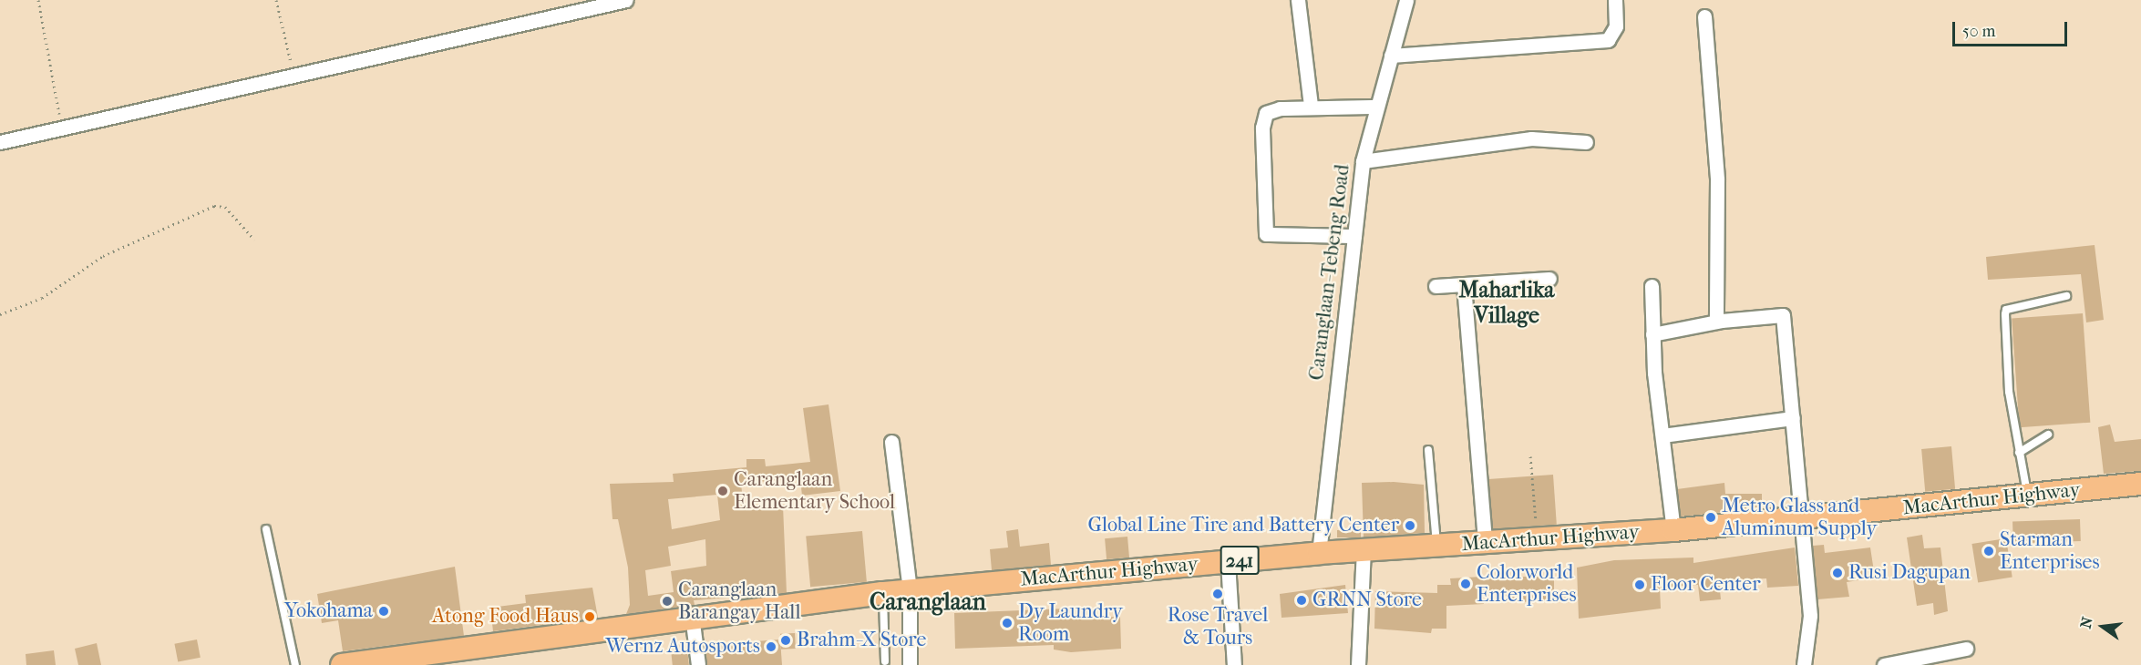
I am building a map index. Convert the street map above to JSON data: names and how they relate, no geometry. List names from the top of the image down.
{
  "streets": {
    "main road": ["MacArthur Highway", "241"],
    "street": ["Caranglaan-Tebeng Road"]
  },
  "crossings": [
    ["Caranglaan-Tebeng Road", "MacArthur Highway"]
  ],
  "districts": ["Maharlika Village", "Caranglaan"],
  "places": [
    "Caranglaan Elementary School",
    "Metro Glass and Aluminum Supply",
    "Global Line Tire and Battery Center",
    "Starman Enterprises",
    "Rusi Dagupan",
    "Colorworld Enterprises",
    "Floor Center",
    "Rose Travel & Tours",
    "GRNN Store",
    "Caranglaan Barangay Hall",
    "Yokohama",
    "Atong Food Haus",
    "Dy Laundry Room",
    "Brahm-X Store",
    "Wernz Autosports"
  ],
  "scale_bar": "50 m",
  "north": "left"
}
